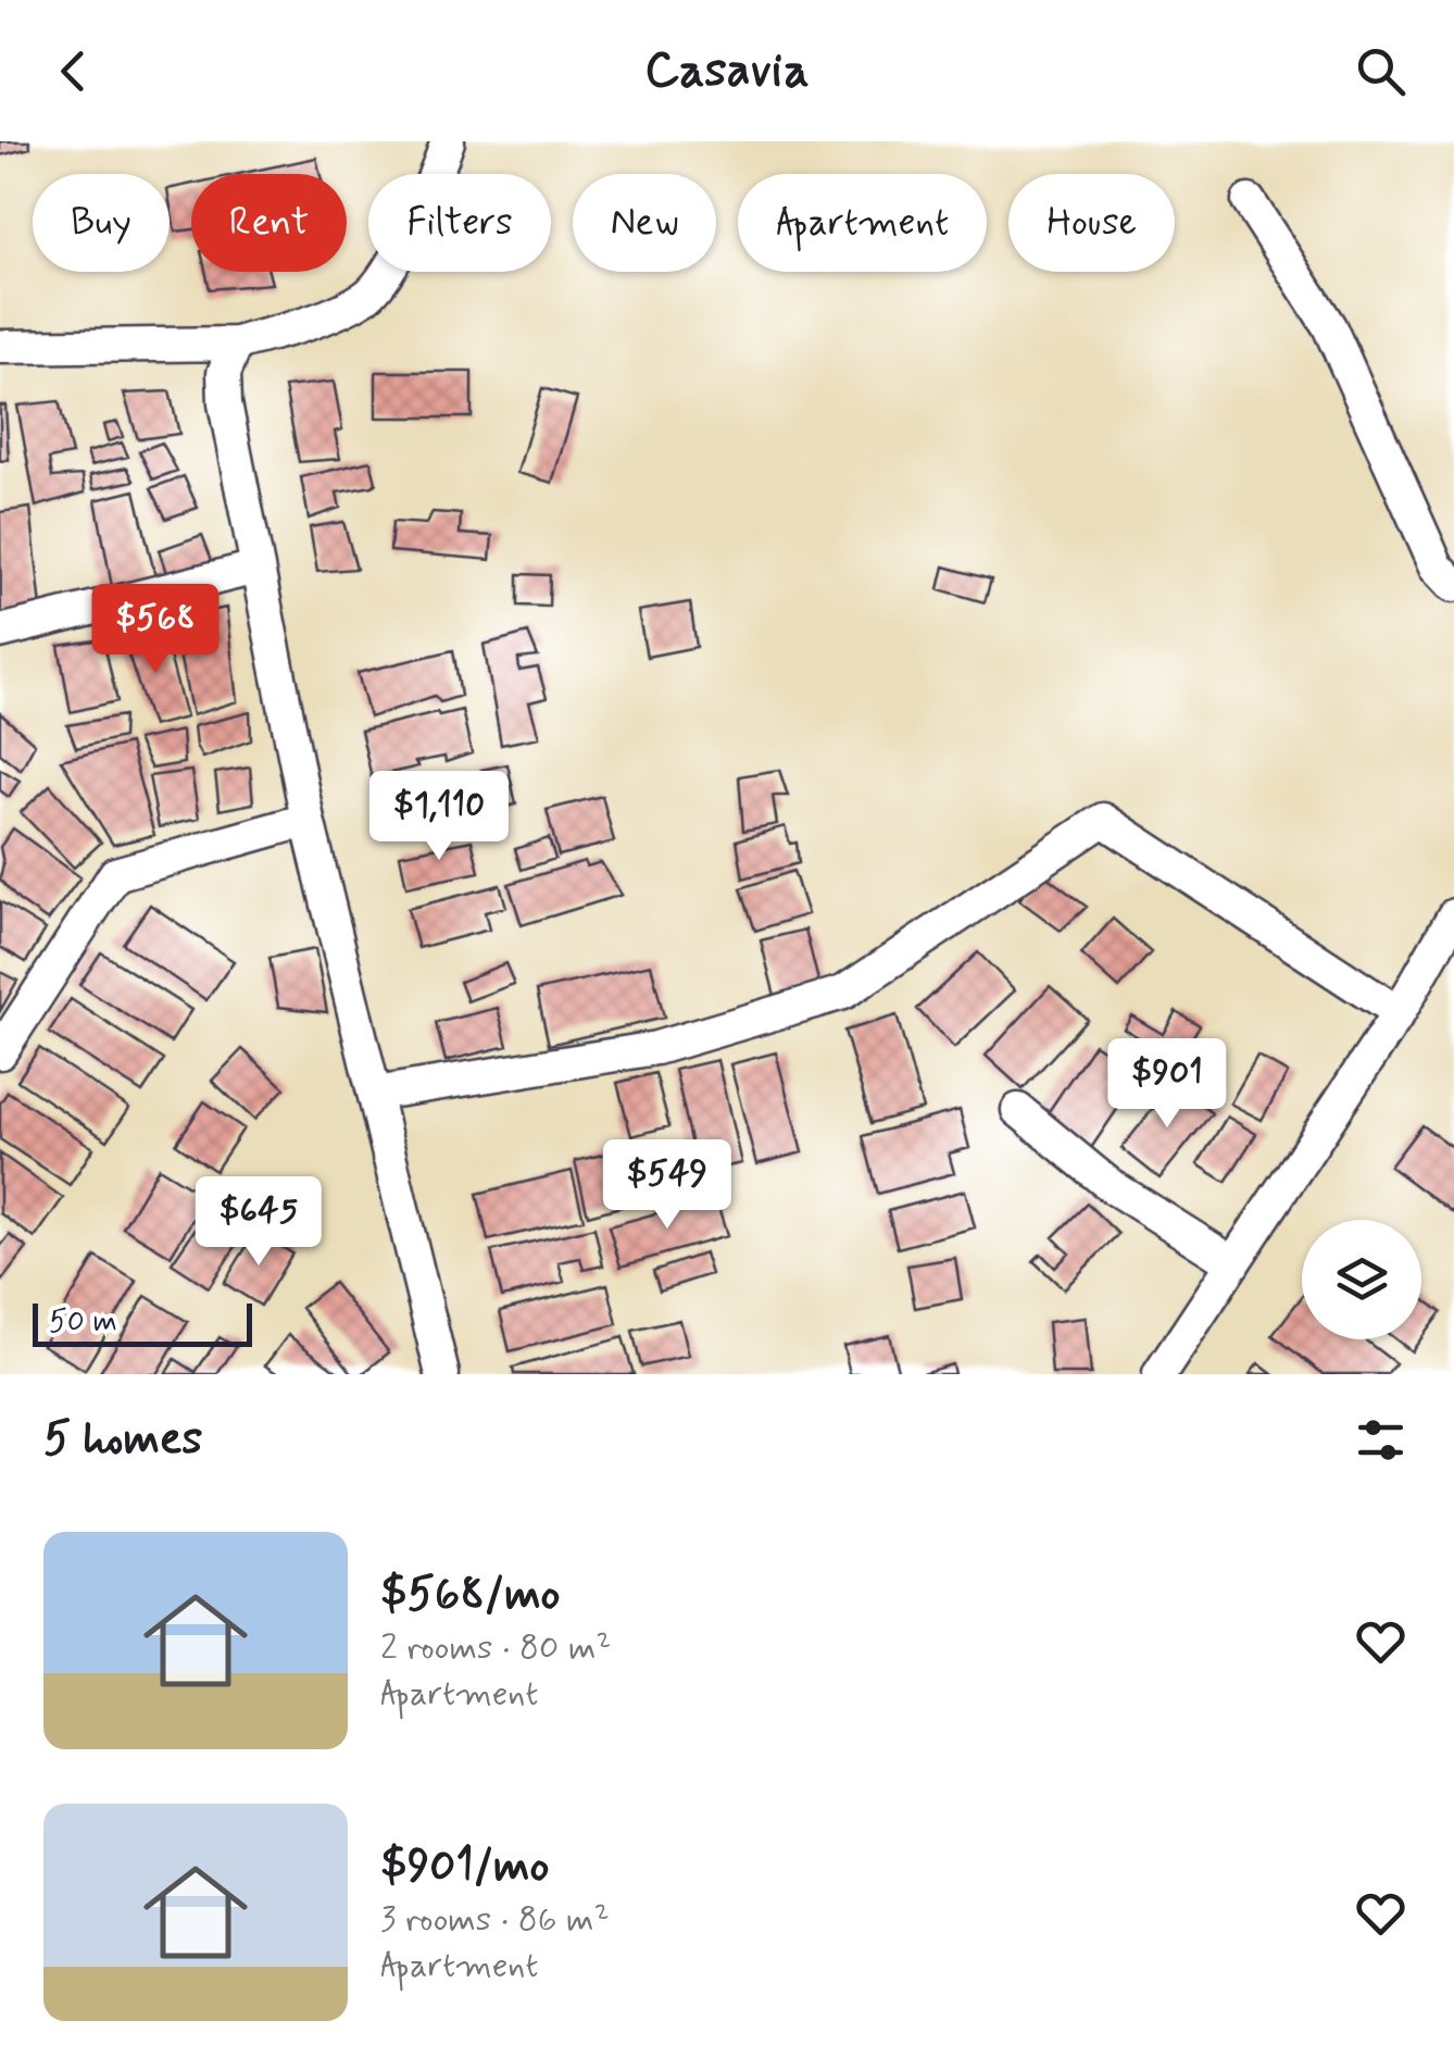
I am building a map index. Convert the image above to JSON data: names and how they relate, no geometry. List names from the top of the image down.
{
  "scale_bar": "50 m",
  "page": {
    "header": "Casavia",
    "chip": [
      "Buy",
      "Rent",
      "Filters",
      "New",
      "Apartment",
      "House"
    ],
    "price": [
      "$568",
      "$1,110",
      "$901",
      "$549",
      "$645"
    ],
    "scale": "50 m",
    "heading": "5 homes",
    "list": [
      {
        "name": "$568/mo",
        "note": "2 rooms · 80 m² · Apartment"
      },
      {
        "name": "$901/mo",
        "note": "3 rooms · 86 m² · Apartment"
      }
    ]
  }
}
